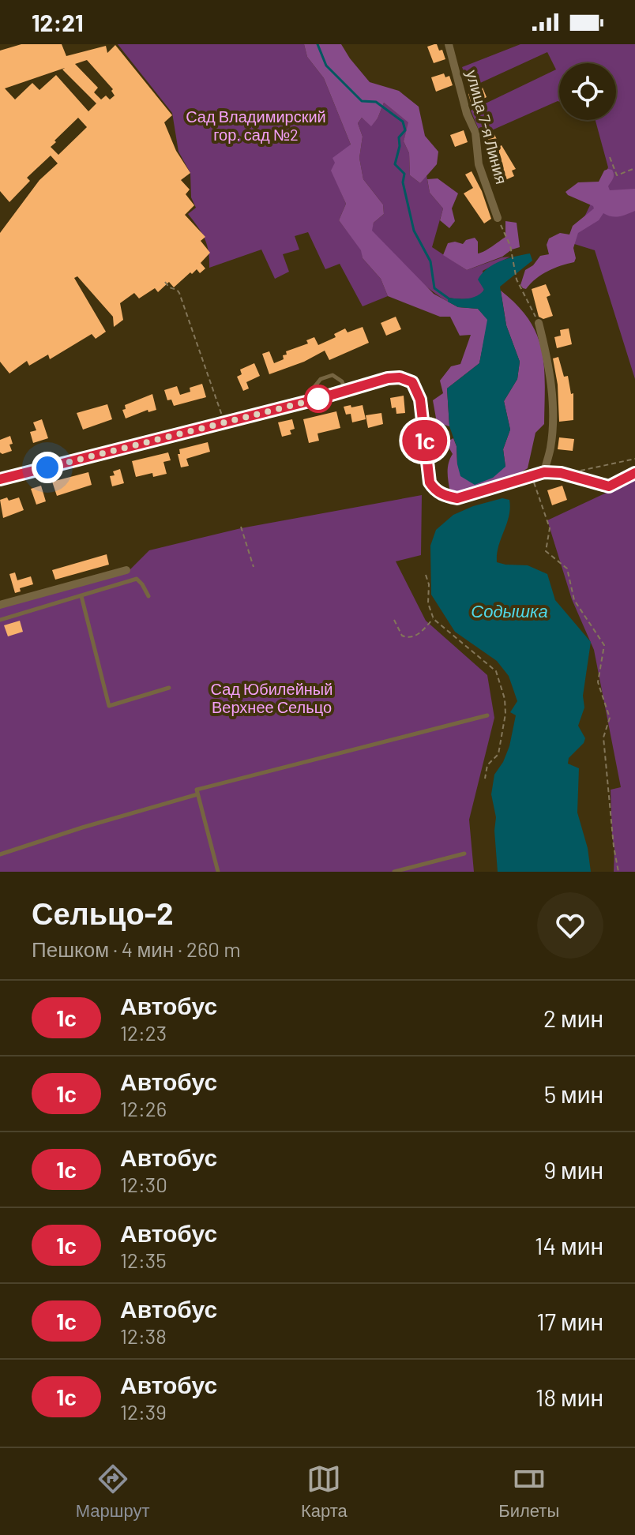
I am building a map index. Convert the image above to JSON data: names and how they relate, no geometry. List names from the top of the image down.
{
  "streets": {
    "street": ["улица 7-я Линия"]
  },
  "water": ["Содышка"],
  "parks": ["Сад Владимирский гор. сад №2", "Сад Юбилейный Верхнее Сельцо"],
  "lines": ["bus line 1с"],
  "page": {
    "status": "12:21",
    "on_map": "1с",
    "heading": ["Сельцо-2", "Пешком · 4 мин · 260 m"],
    "list": [
      {
        "mark": "1с",
        "name": "Автобус",
        "note": "12:23",
        "value": "2 мин"
      },
      {
        "mark": "1с",
        "name": "Автобус",
        "note": "12:26",
        "value": "5 мин"
      },
      {
        "mark": "1с",
        "name": "Автобус",
        "note": "12:30",
        "value": "9 мин"
      },
      {
        "mark": "1с",
        "name": "Автобус",
        "note": "12:35",
        "value": "14 мин"
      },
      {
        "mark": "1с",
        "name": "Автобус",
        "note": "12:38",
        "value": "17 мин"
      },
      {
        "mark": "1с",
        "name": "Автобус",
        "note": "12:39",
        "value": "18 мин"
      }
    ],
    "tabs": ["Маршрут", "Карта", "Билеты"]
  }
}
